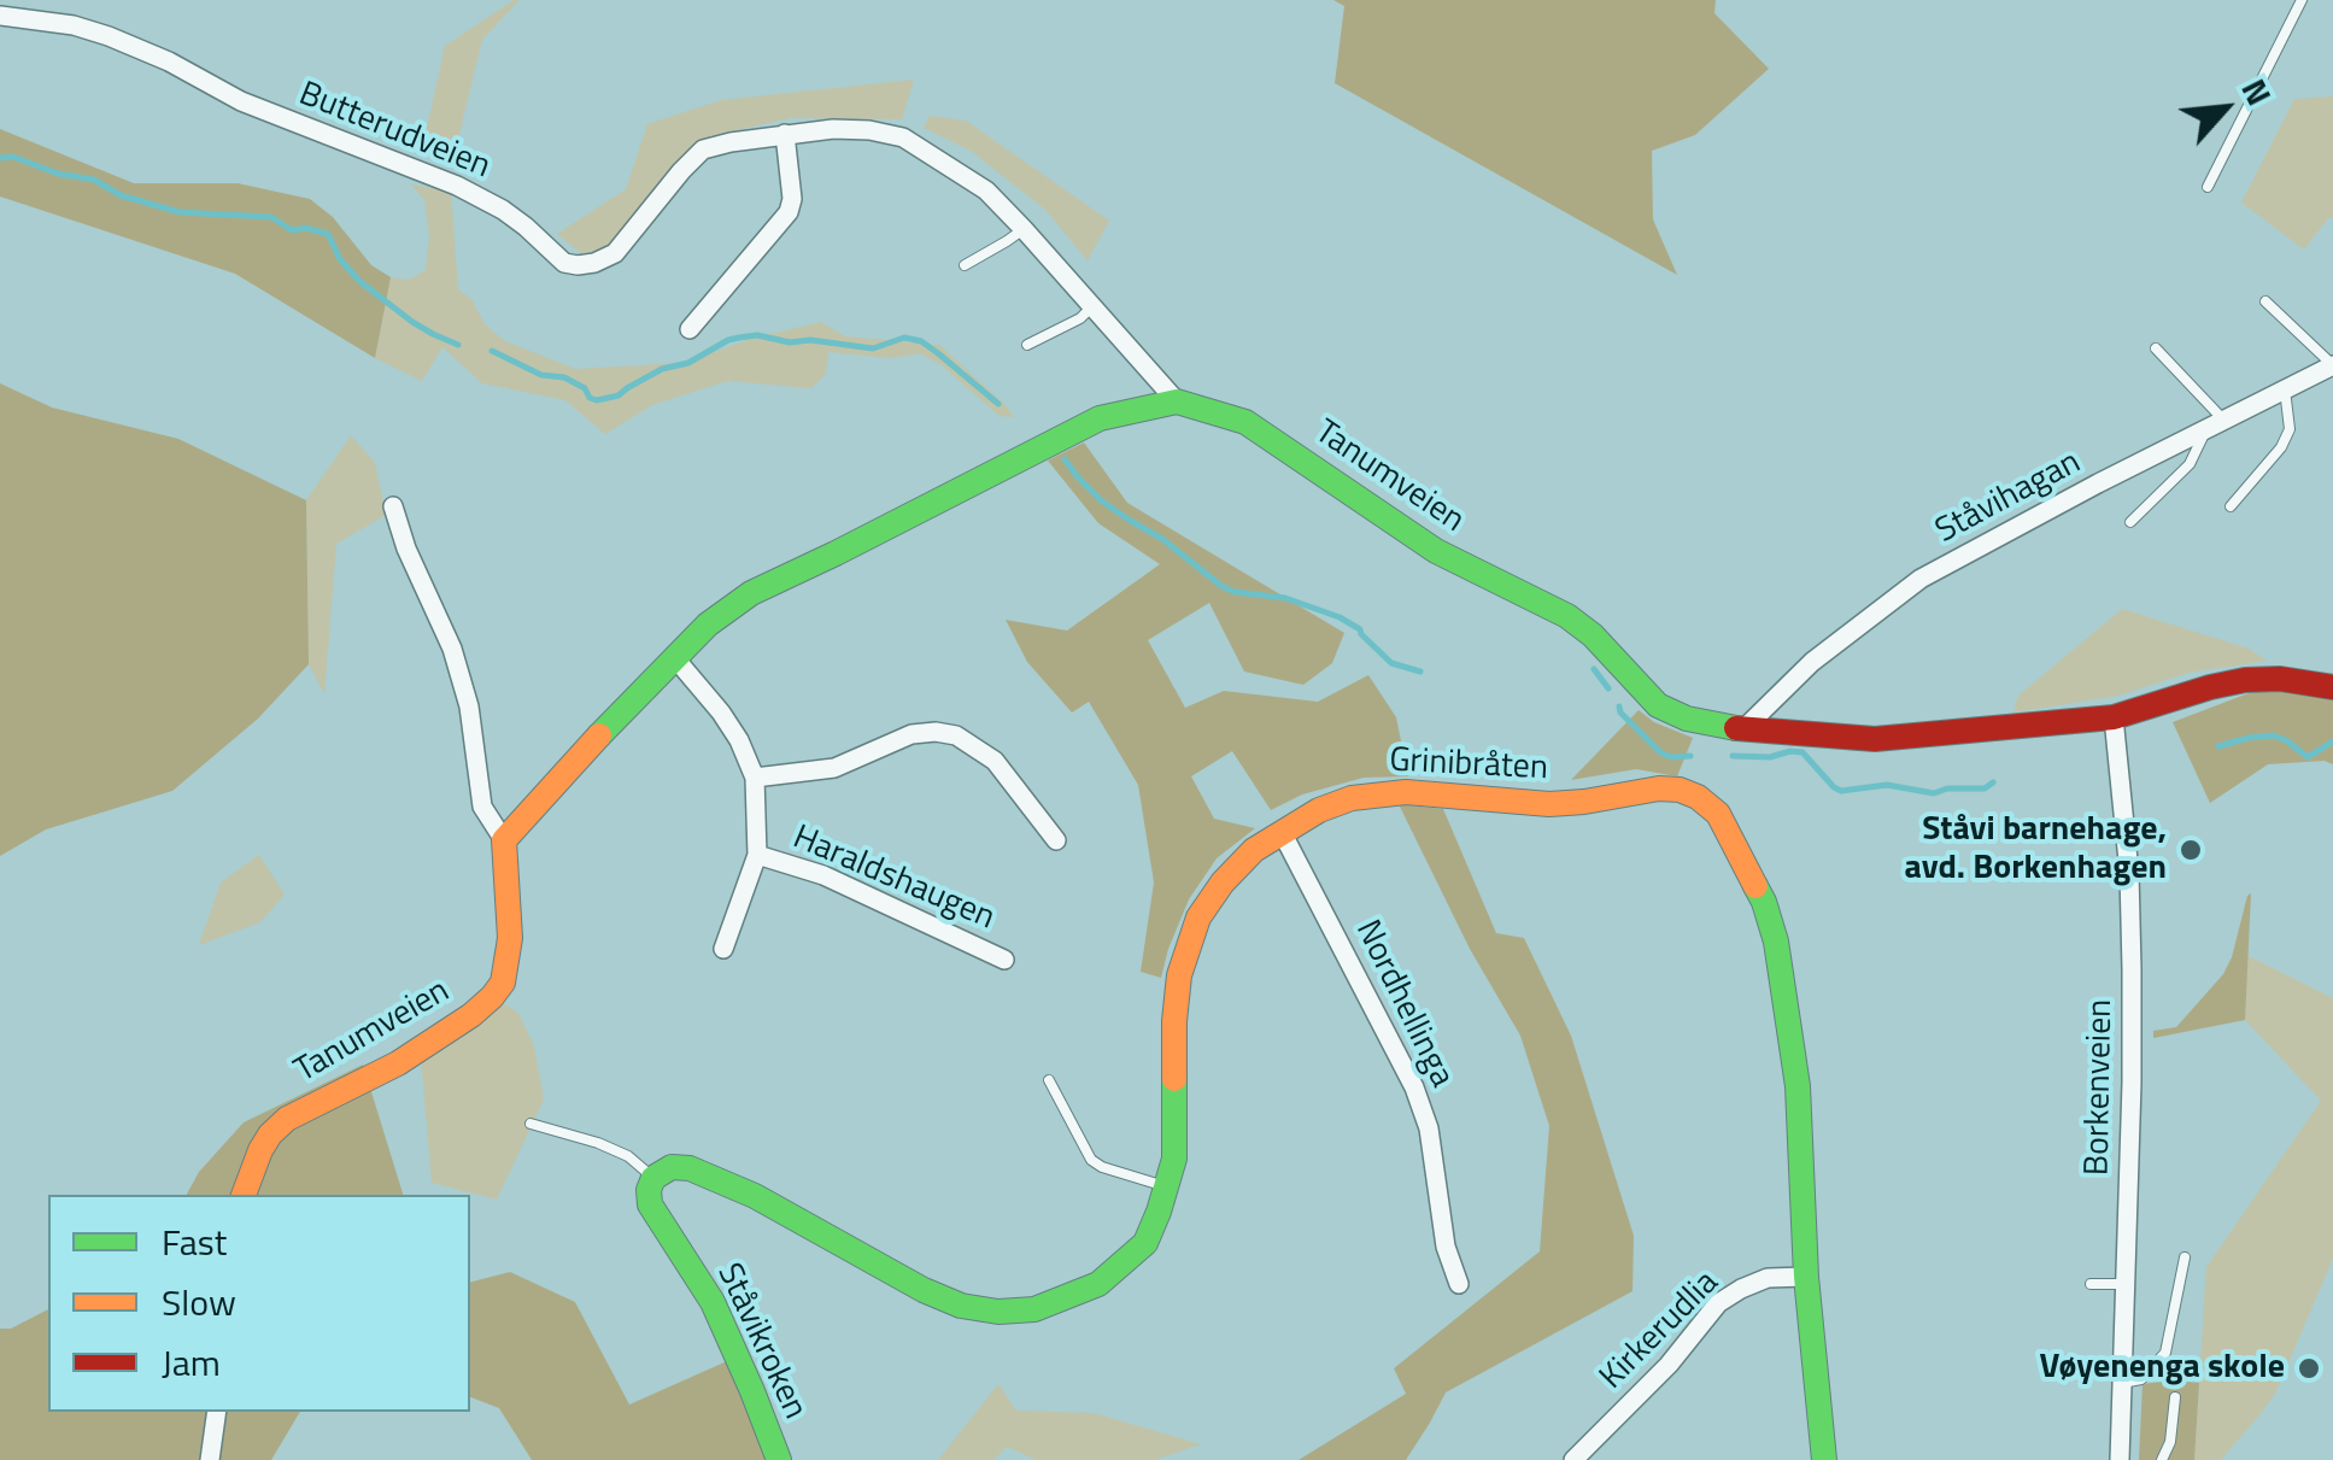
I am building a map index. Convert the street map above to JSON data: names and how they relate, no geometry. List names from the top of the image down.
{
  "streets": {
    "street": [
      "Butterudveien",
      "Tanumveien",
      "Ståvihagan",
      "Grinibråten",
      "Haraldshaugen",
      "Nordhellinga",
      "Borkenveien",
      "Kirkerudlia",
      "Ståvikroken"
    ]
  },
  "crossings": [
    ["Butterudveien", "Tanumveien"],
    ["Tanumveien", "Ståvihagan"],
    ["Tanumveien", "Haraldshaugen"],
    ["Tanumveien", "Borkenveien"],
    ["Grinibråten", "Nordhellinga"],
    ["Grinibråten", "Kirkerudlia"],
    ["Grinibråten", "Ståvikroken"]
  ],
  "places": ["Ståvi barnehage, avd. Borkenhagen", "Vøyenenga skole"],
  "legend": ["Fast", "Slow", "Jam"],
  "north": "top right"
}
